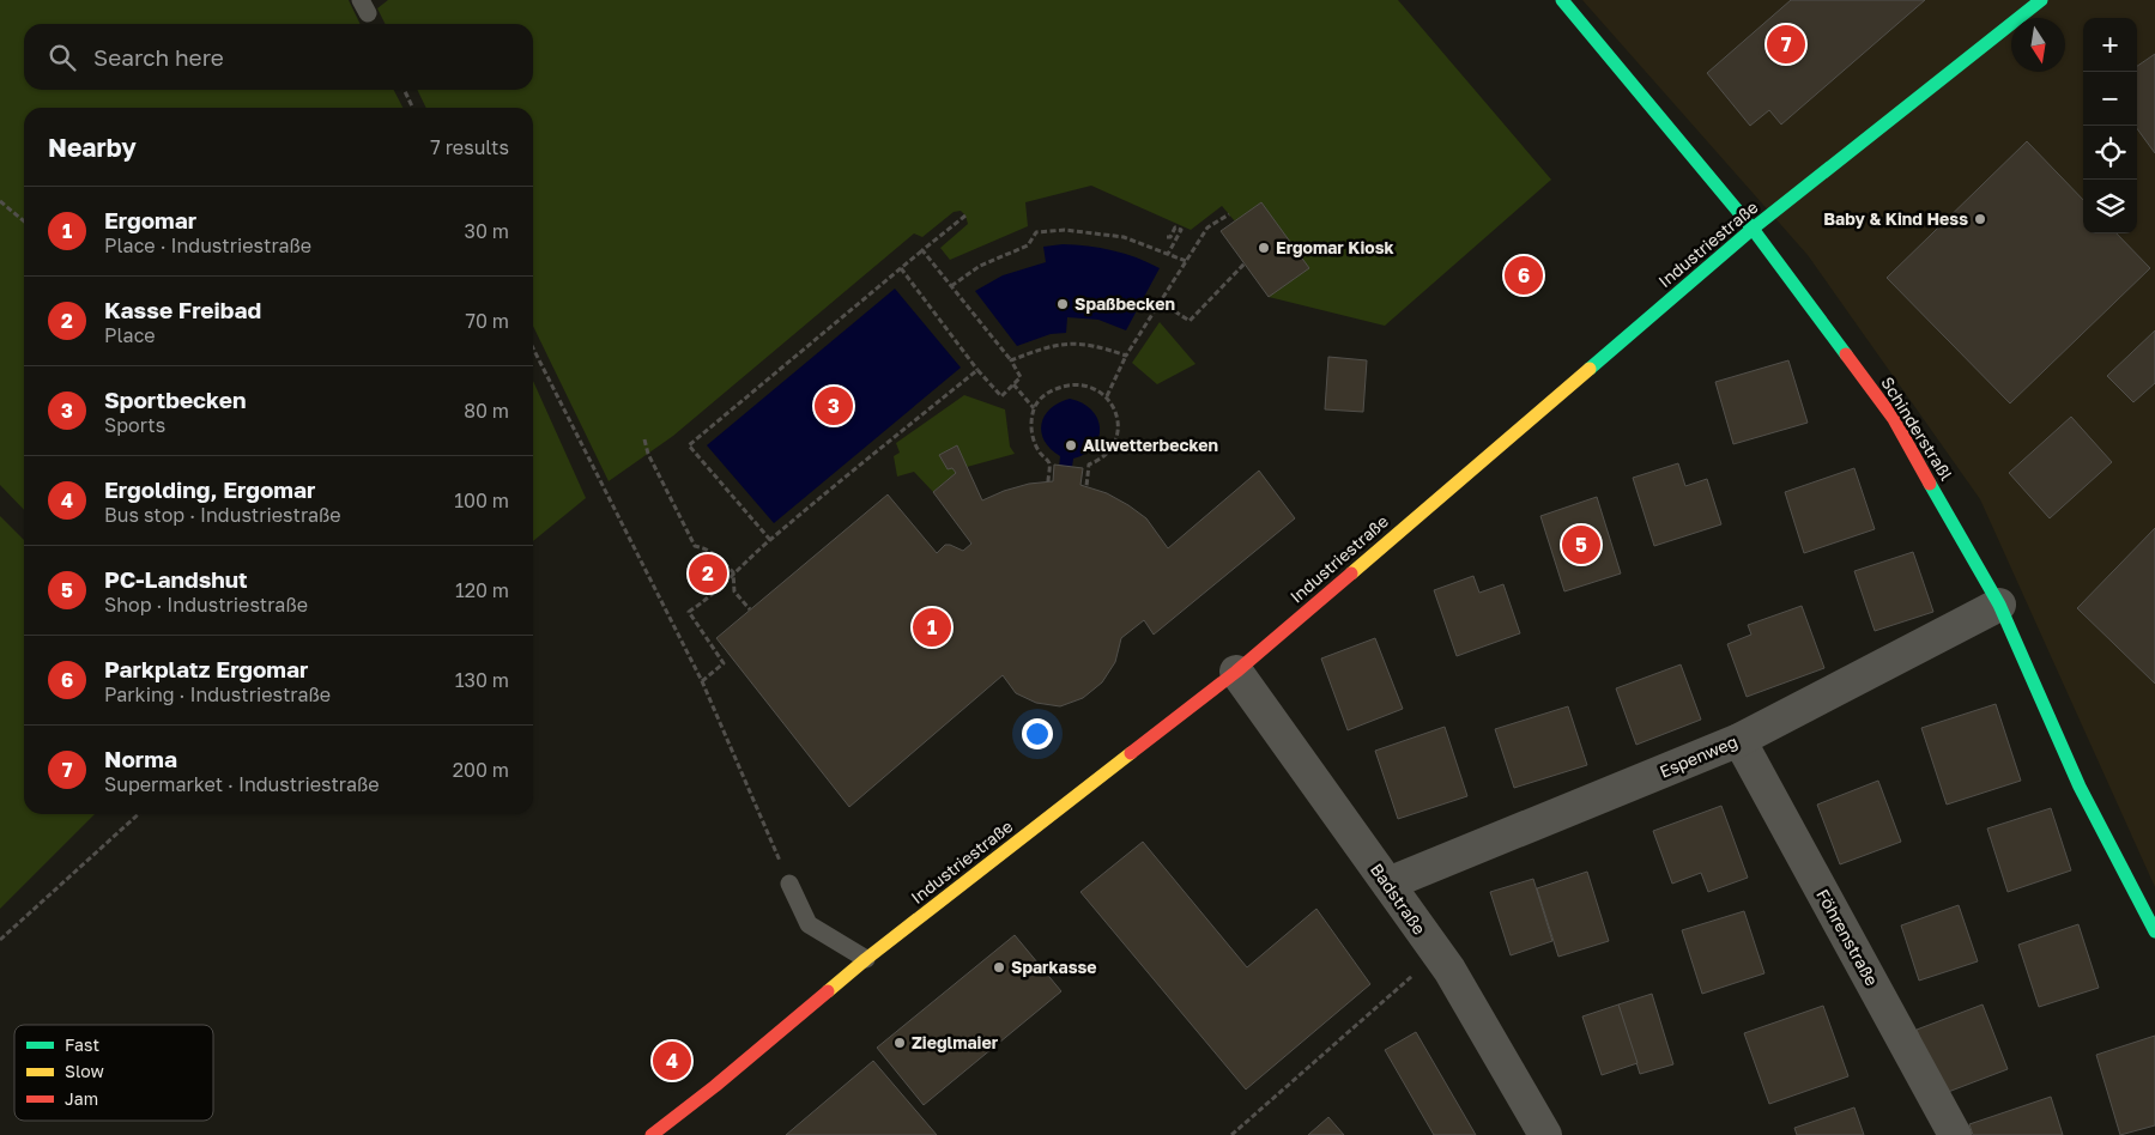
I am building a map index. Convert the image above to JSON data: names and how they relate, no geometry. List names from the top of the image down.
{
  "streets": {
    "street": [
      "Industriestraße",
      "Schinderstraßl",
      "Espenweg",
      "Badstraße",
      "Föhrenstraße"
    ]
  },
  "crossings": [
    ["Industriestraße", "Schinderstraßl"],
    ["Industriestraße", "Badstraße"],
    ["Schinderstraßl", "Espenweg"],
    ["Espenweg", "Badstraße"],
    ["Espenweg", "Föhrenstraße"]
  ],
  "places": [
    "Baby & Kind Hess",
    "Ergomar Kiosk",
    "Spaßbecken",
    "Allwetterbecken",
    "Sparkasse",
    "Zieglmaier"
  ],
  "legend": ["Fast", "Slow", "Jam"],
  "north": "bottom",
  "page": {
    "map_buttons": ["+", "−"],
    "pins": [
      "7",
      "6",
      "3",
      "5",
      "2",
      "1",
      "4"
    ],
    "search": "Search here",
    "heading": ["Nearby", "7 results"],
    "list": [
      {
        "mark": "1",
        "name": "Ergomar",
        "note": "Place · Industriestraße",
        "value": "30 m"
      },
      {
        "mark": "2",
        "name": "Kasse Freibad",
        "note": "Place",
        "value": "70 m"
      },
      {
        "mark": "3",
        "name": "Sportbecken",
        "note": "Sports",
        "value": "80 m"
      },
      {
        "mark": "4",
        "name": "Ergolding, Ergomar",
        "note": "Bus stop · Industriestraße",
        "value": "100 m"
      },
      {
        "mark": "5",
        "name": "PC-Landshut",
        "note": "Shop · Industriestraße",
        "value": "120 m"
      },
      {
        "mark": "6",
        "name": "Parkplatz Ergomar",
        "note": "Parking · Industriestraße",
        "value": "130 m"
      },
      {
        "mark": "7",
        "name": "Norma",
        "note": "Supermarket · Industriestraße",
        "value": "200 m"
      }
    ]
  }
}
